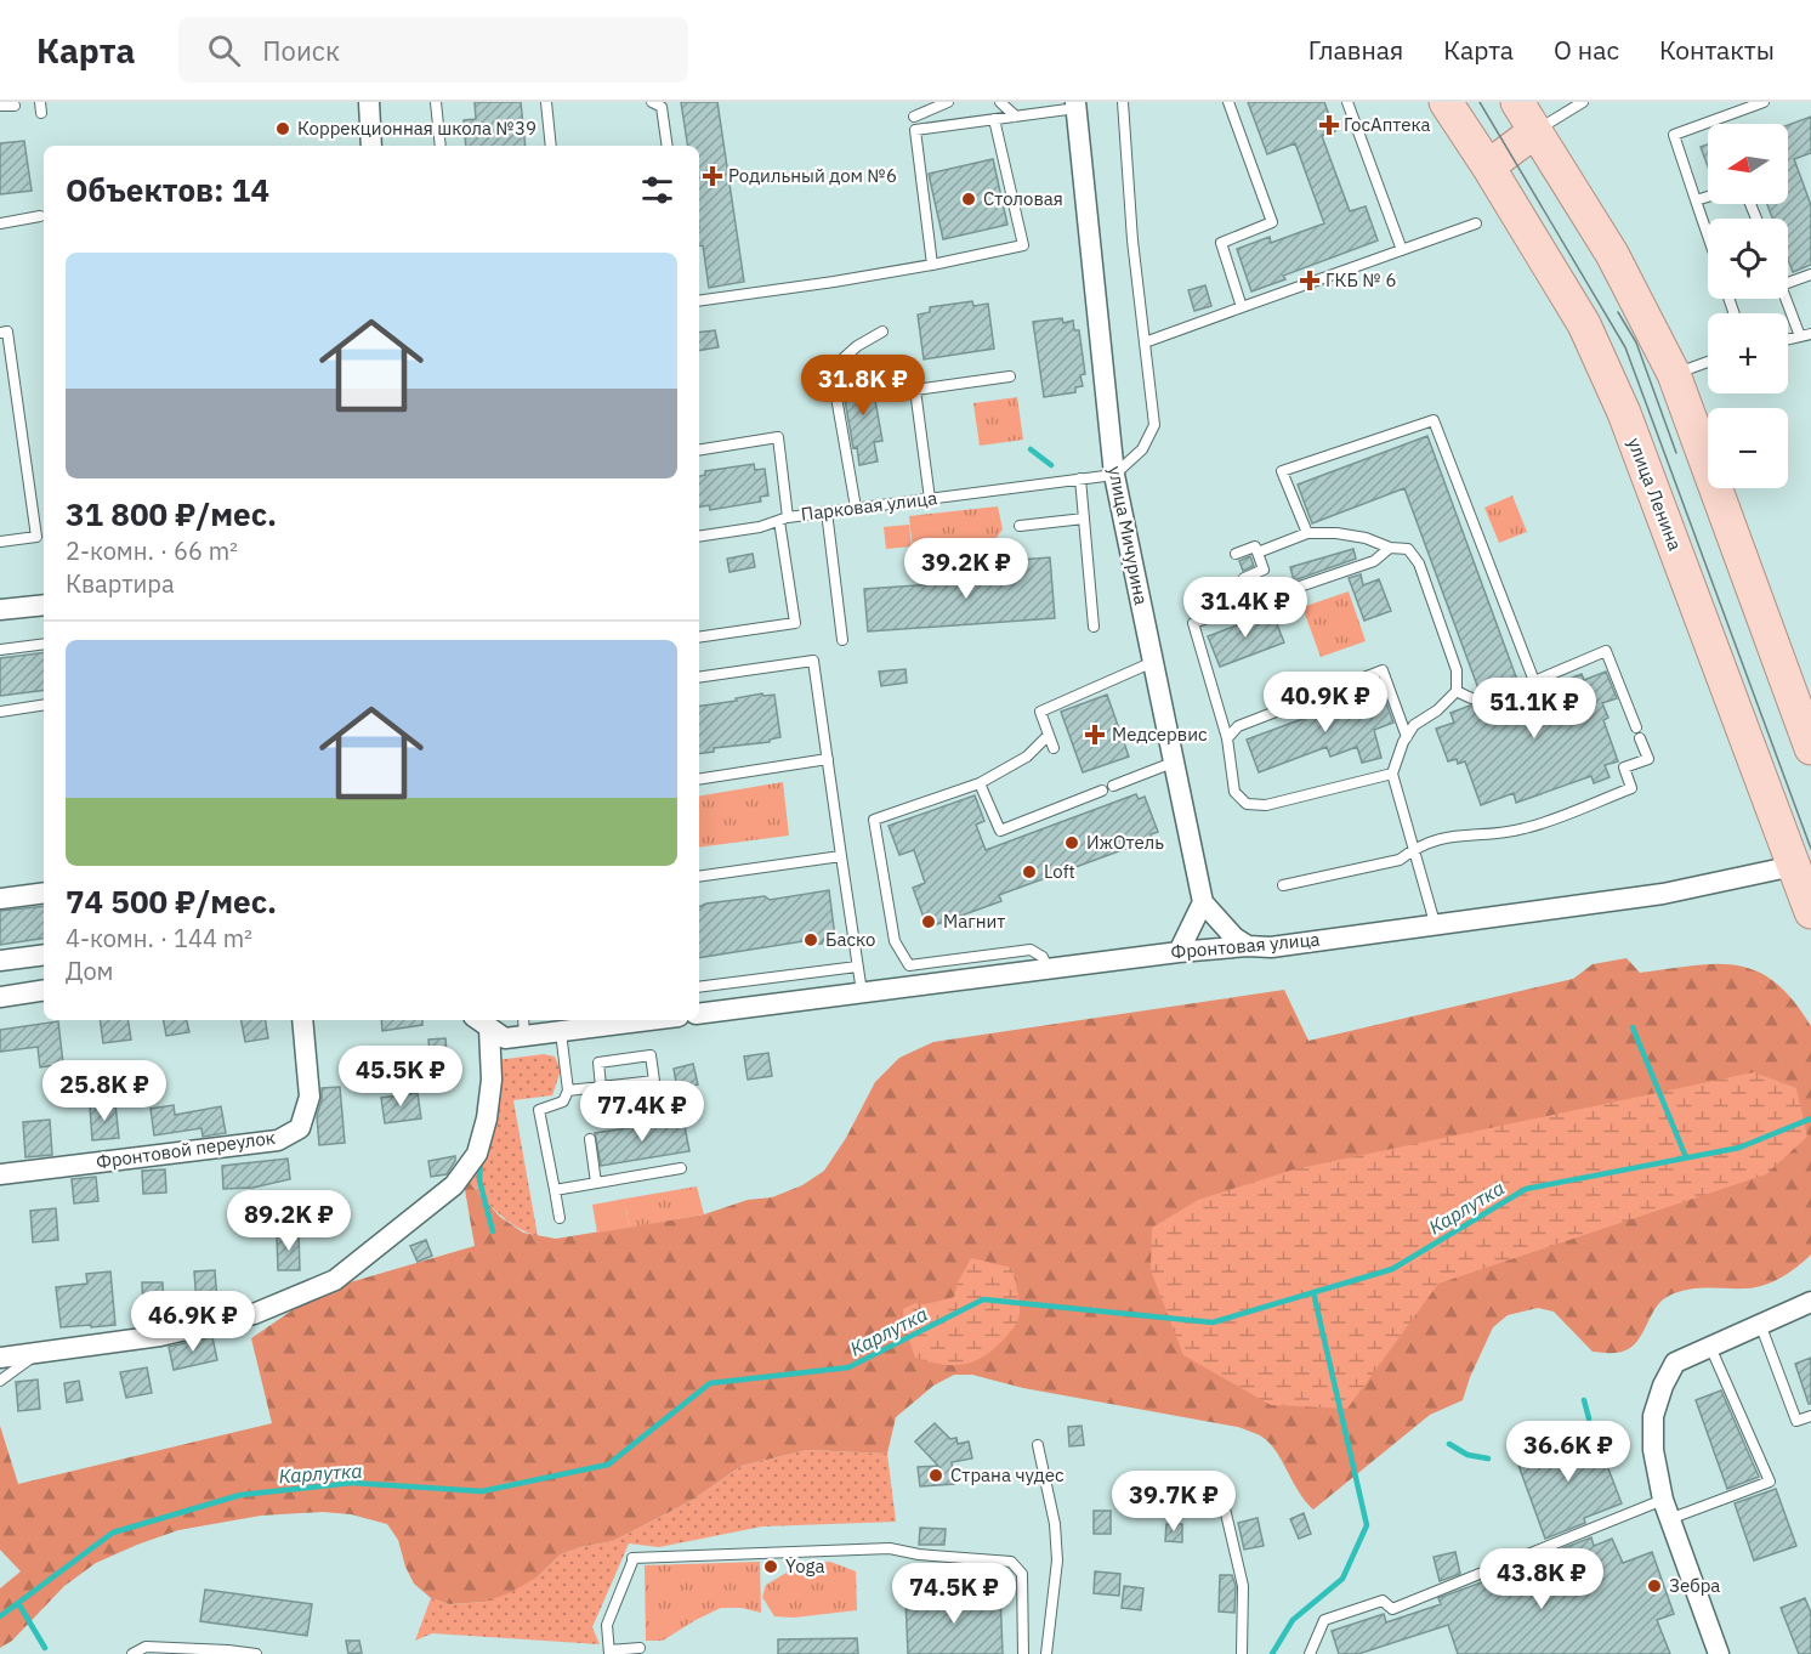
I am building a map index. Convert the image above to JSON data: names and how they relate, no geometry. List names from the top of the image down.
{
  "streets": {
    "main road": ["улица Ленина"],
    "street": ["улица Мичурина", "Фронтовая улица", "Фронтовой переулок"],
    "lane": ["Парковая улица"]
  },
  "crossings": [
    ["улица Ленина", "Фронтовая улица"],
    ["Парковая улица", "улица Мичурина"],
    ["улица Мичурина", "Фронтовая улица"]
  ],
  "water": ["Карлутка"],
  "places": {
    "health": [
      "ГосАптека",
      "Родильный дом №6",
      "ГКБ № 6",
      "Медсервис"
    ],
    "other": [
      "Коррекционная школа №39",
      "Столовая",
      "ИжОтель",
      "Loft",
      "Магнит",
      "Баско",
      "Страна чудес",
      "Yoga",
      "Зебра"
    ]
  },
  "north": "left",
  "page": {
    "header": "Карта",
    "search": "Поиск",
    "nav": [
      "Главная",
      "Карта",
      "О нас",
      "Контакты"
    ],
    "map_buttons": ["+", "−"],
    "heading": "Объектов: 14",
    "list": [
      {
        "name": "31 800 ₽/мес.",
        "note": "2-комн. · 66 m² · Квартира"
      },
      {
        "name": "74 500 ₽/мес.",
        "note": "4-комн. · 144 m² · Дом"
      }
    ],
    "price": [
      "31.8K ₽",
      "39.2K ₽",
      "31.4K ₽",
      "40.9K ₽",
      "51.1K ₽",
      "45.5K ₽",
      "25.8K ₽",
      "77.4K ₽",
      "89.2K ₽",
      "46.9K ₽",
      "36.6K ₽",
      "39.7K ₽",
      "43.8K ₽",
      "74.5K ₽"
    ]
  }
}
